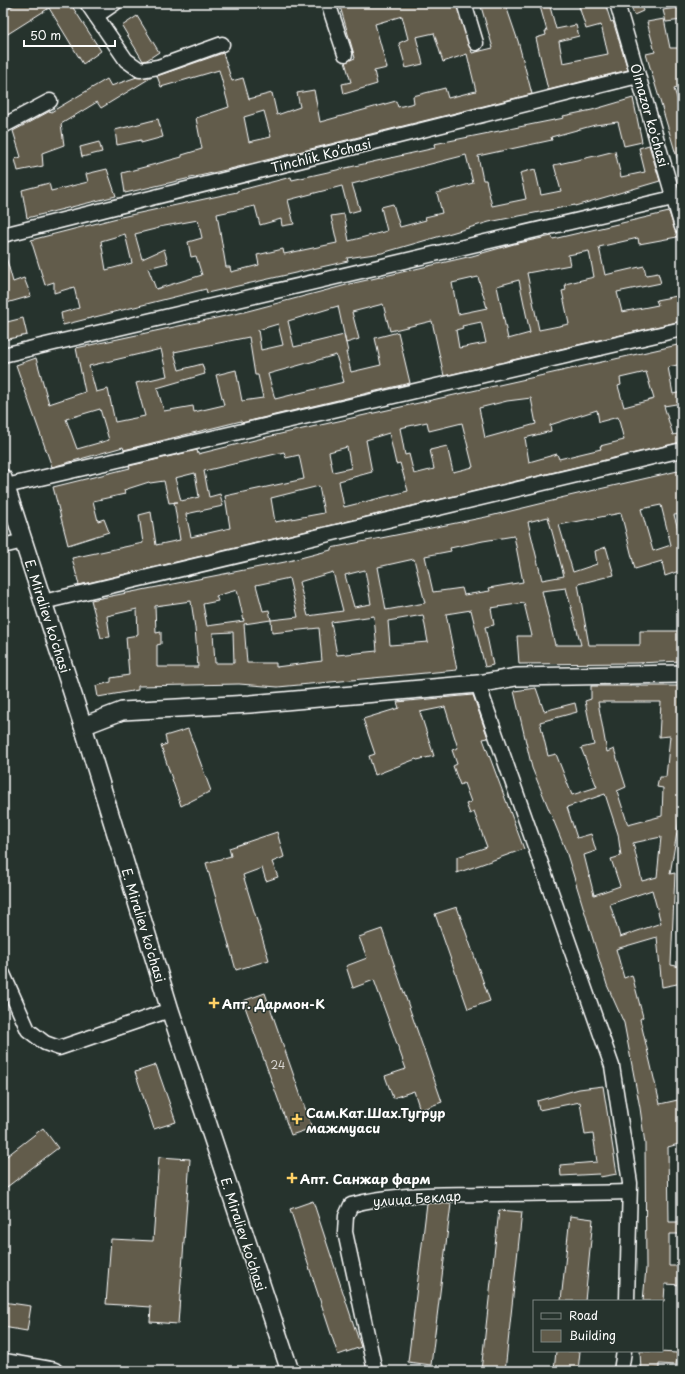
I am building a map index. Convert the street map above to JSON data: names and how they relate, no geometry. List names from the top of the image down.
{
  "streets": {
    "street": [
      "Olmazor ko'chasi",
      "Tinchlik Ko’chasi",
      "E. Miraliev ko'chasi",
      "улица Беклар"
    ]
  },
  "crossings": [
    ["Olmazor ko'chasi", "Tinchlik Ko’chasi"]
  ],
  "places": {
    "health": ["Апт. Дармон-К", "Сам.Кат.Шах.Тугрур мажмуаси", "Апт. Санжар фарм"]
  },
  "house_numbers": ["24"],
  "legend": ["Road", "Building"],
  "scale_bar": "50 m"
}
